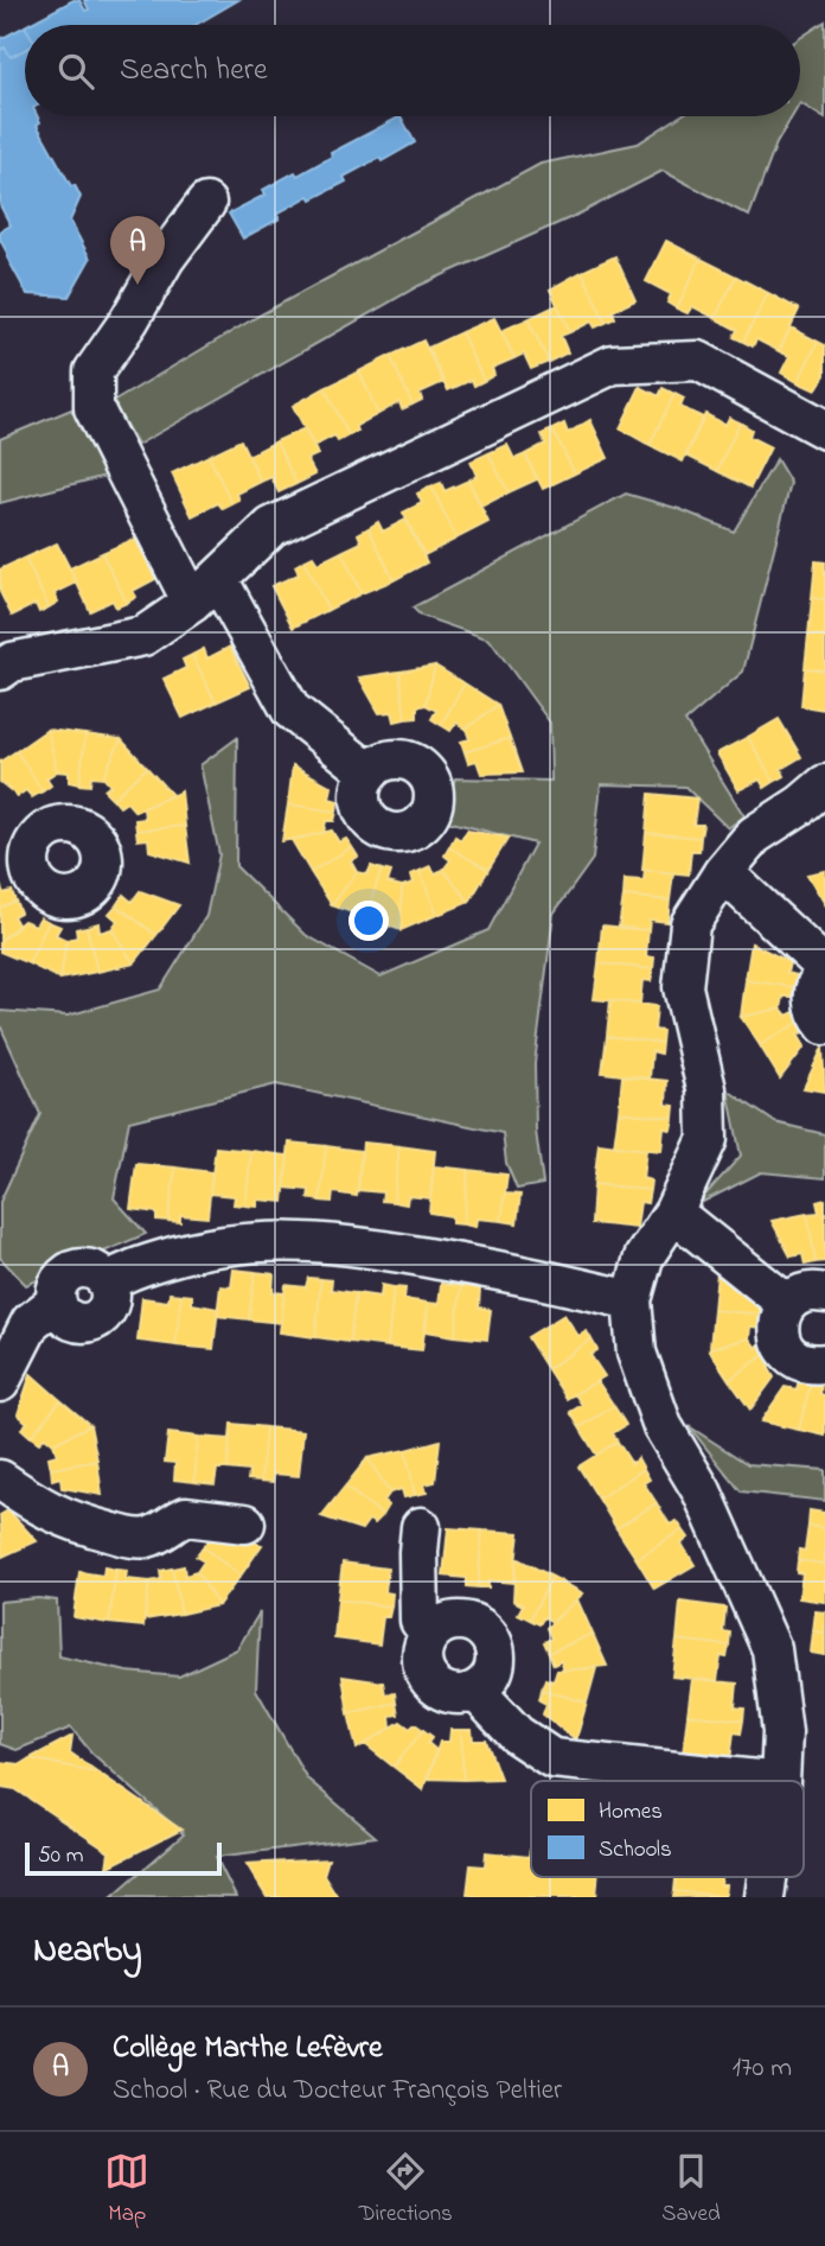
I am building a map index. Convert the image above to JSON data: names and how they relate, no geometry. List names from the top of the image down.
{
  "legend": ["Homes", "Schools"],
  "scale_bar": "50 m",
  "page": {
    "search": "Search here",
    "pins": "A",
    "scale": "50 m",
    "heading": "Nearby",
    "list": [
      {
        "mark": "A",
        "name": "Collège Marthe Lefèvre",
        "note": "School · Rue du Docteur François Peltier",
        "value": "170 m"
      }
    ],
    "nav": ["Map", "Directions", "Saved"]
  }
}
